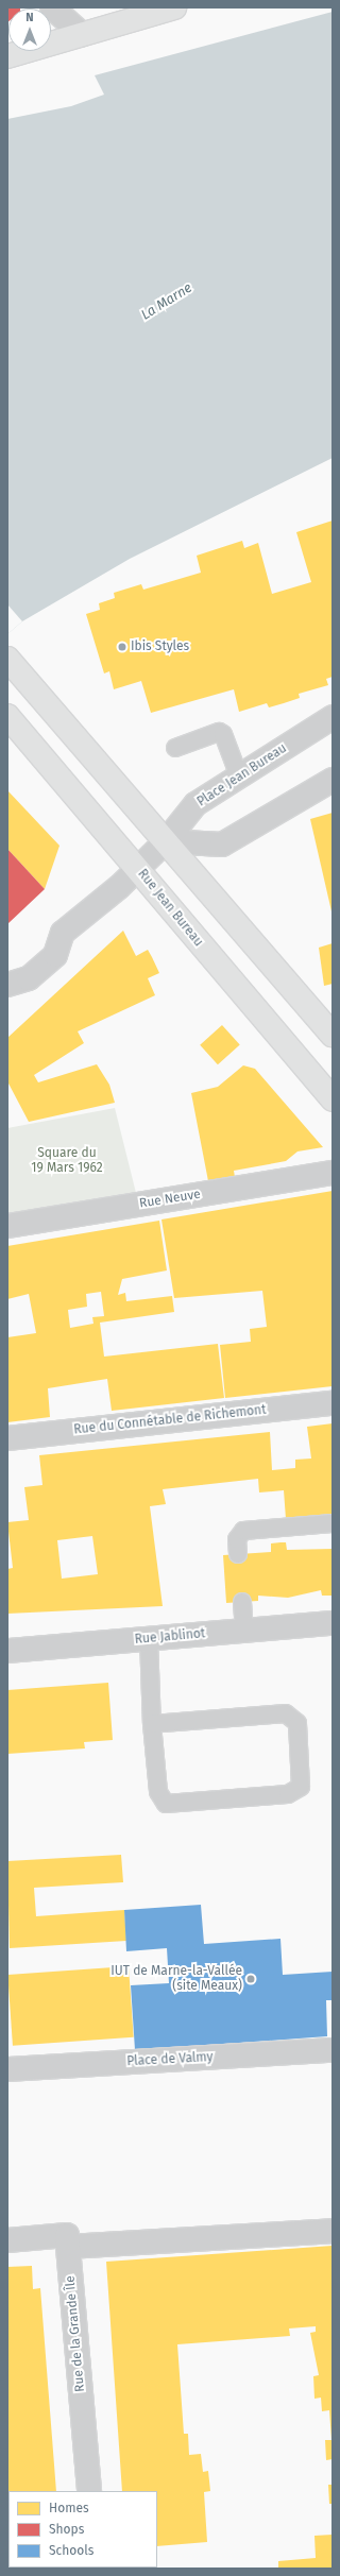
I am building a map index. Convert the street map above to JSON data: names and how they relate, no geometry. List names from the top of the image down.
{
  "streets": {
    "main road": ["Rue Jean Bureau"],
    "street": [
      "Place Jean Bureau",
      "Rue Neuve",
      "Rue du Connétable de Richemont",
      "Rue Jablinot",
      "Place de Valmy",
      "Rue de la Grande Île"
    ]
  },
  "crossings": [
    ["Place Jean Bureau", "Rue Jean Bureau"]
  ],
  "water": ["La Marne"],
  "parks": ["Square du 19 Mars 1962"],
  "places": ["Ibis Styles", "IUT de Marne-la-Vallée (site Meaux)"],
  "legend": ["Homes", "Shops", "Schools"],
  "north": "top"
}
